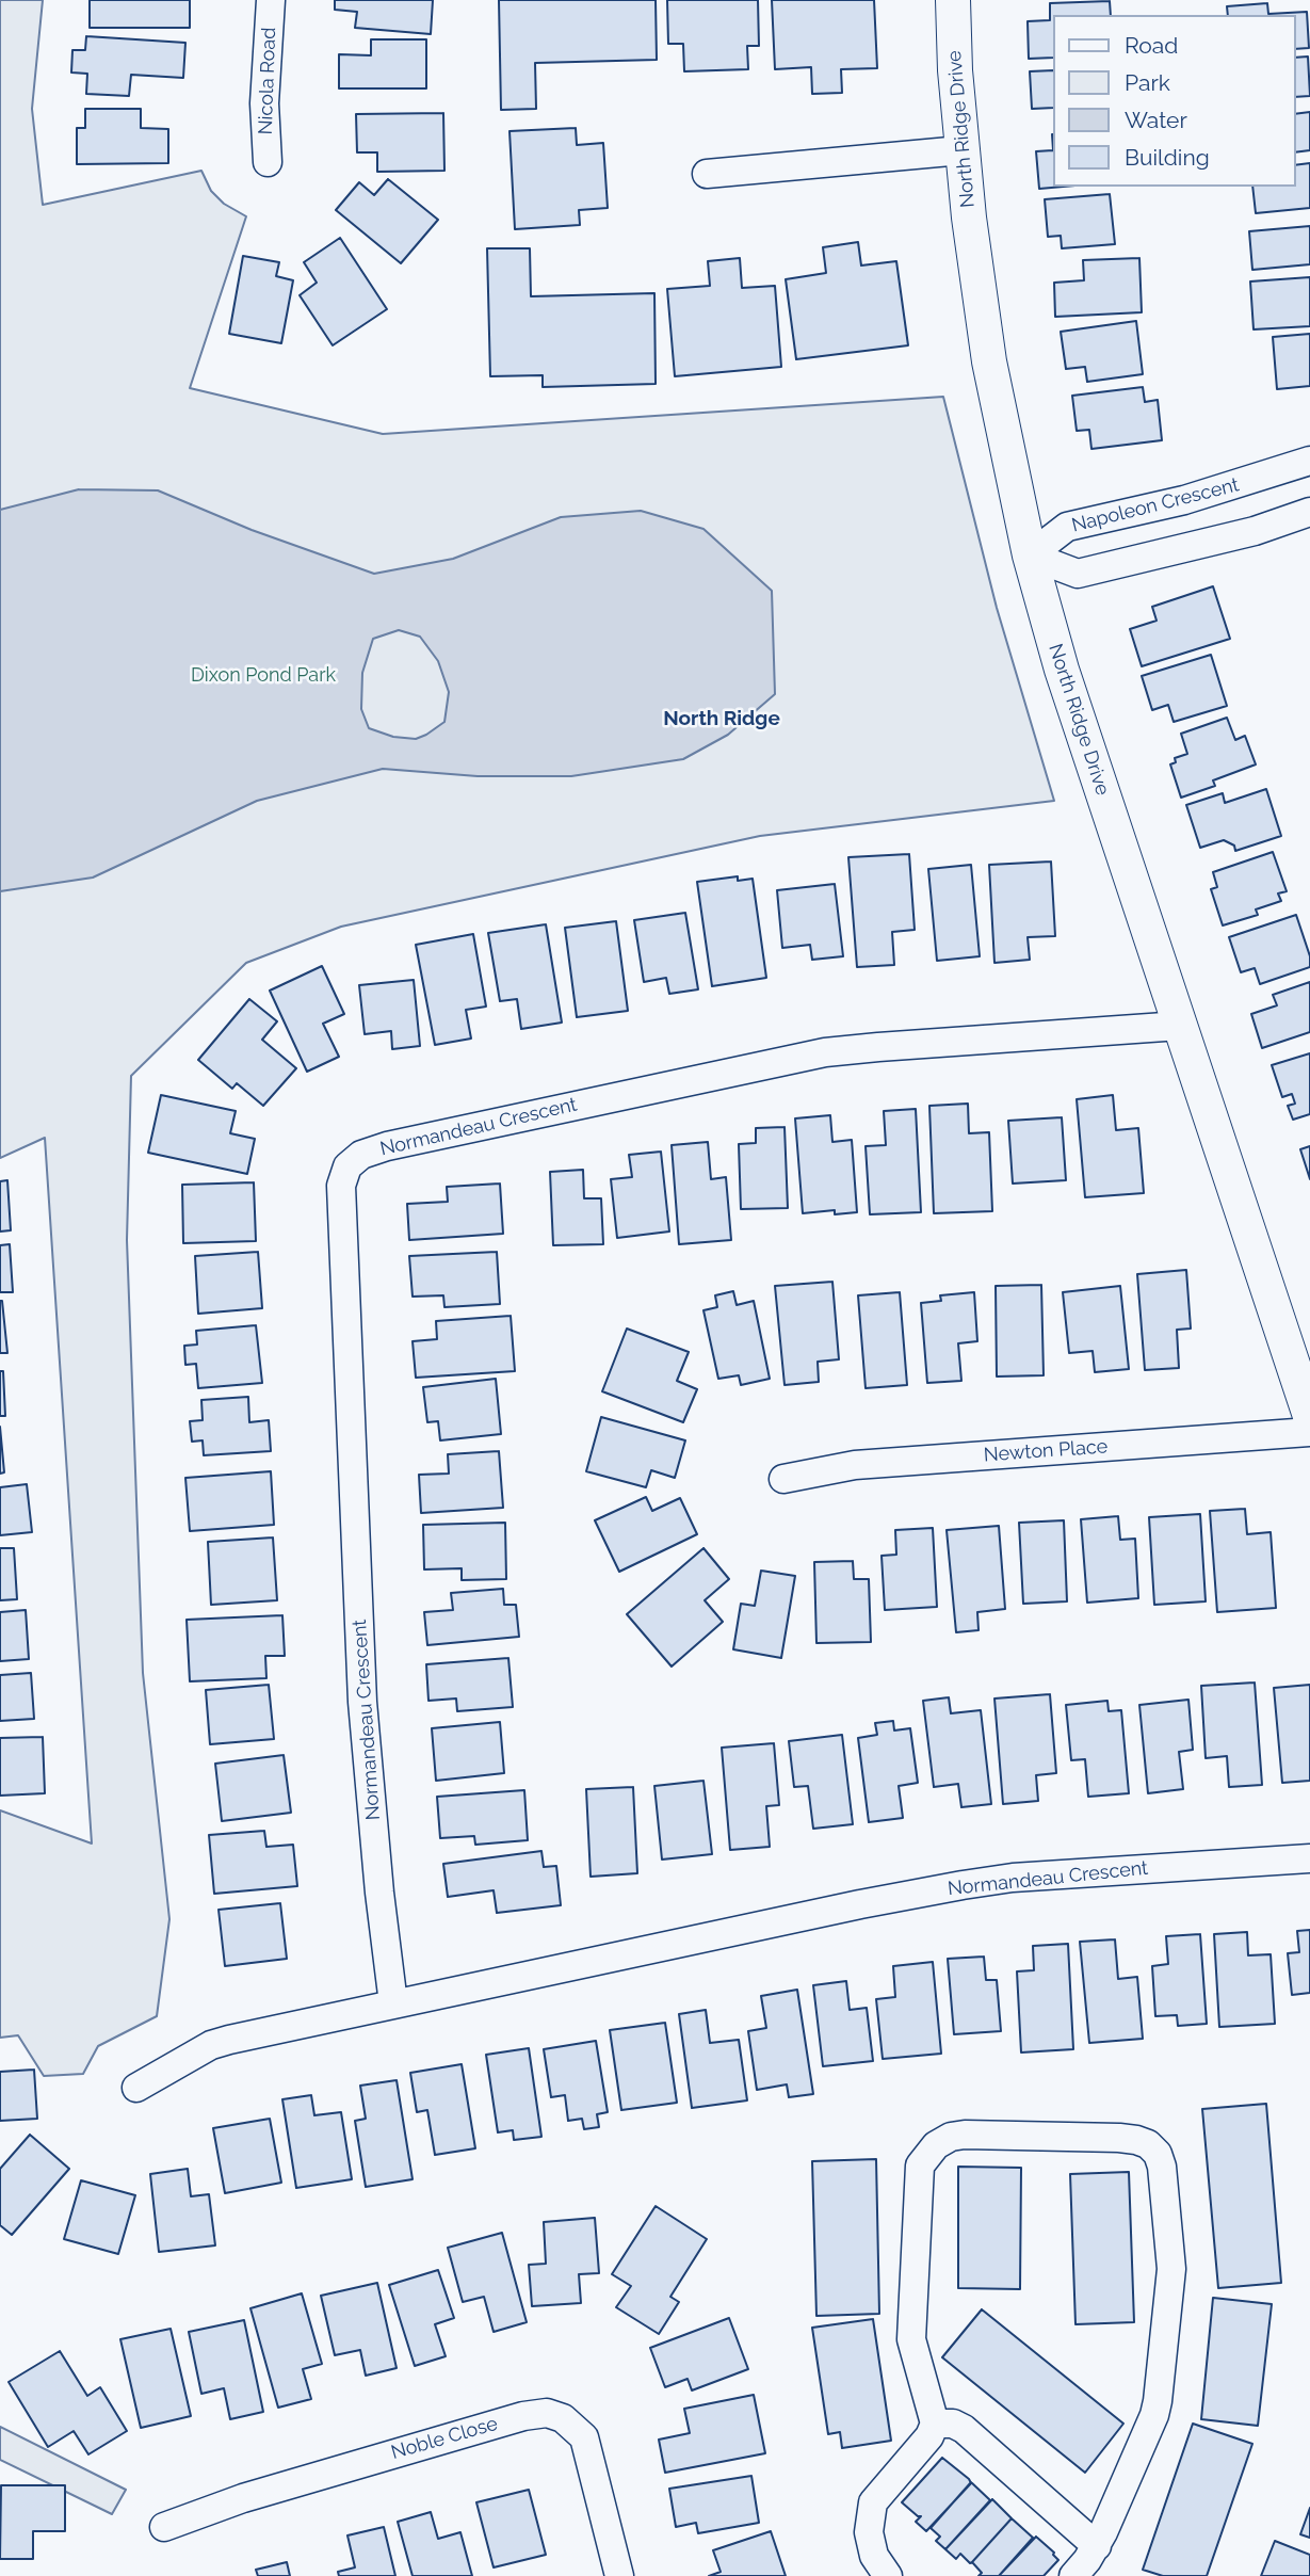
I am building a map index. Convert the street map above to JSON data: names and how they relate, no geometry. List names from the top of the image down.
{
  "streets": {
    "street": [
      "Nicola Road",
      "North Ridge Drive",
      "Napoleon Crescent",
      "Normandeau Crescent",
      "Newton Place",
      "Noble Close"
    ]
  },
  "crossings": [
    ["North Ridge Drive", "Napoleon Crescent"],
    ["North Ridge Drive", "Normandeau Crescent"]
  ],
  "districts": ["North Ridge"],
  "parks": ["Dixon Pond Park"],
  "legend": [
    "Road",
    "Park",
    "Water",
    "Building"
  ]
}
